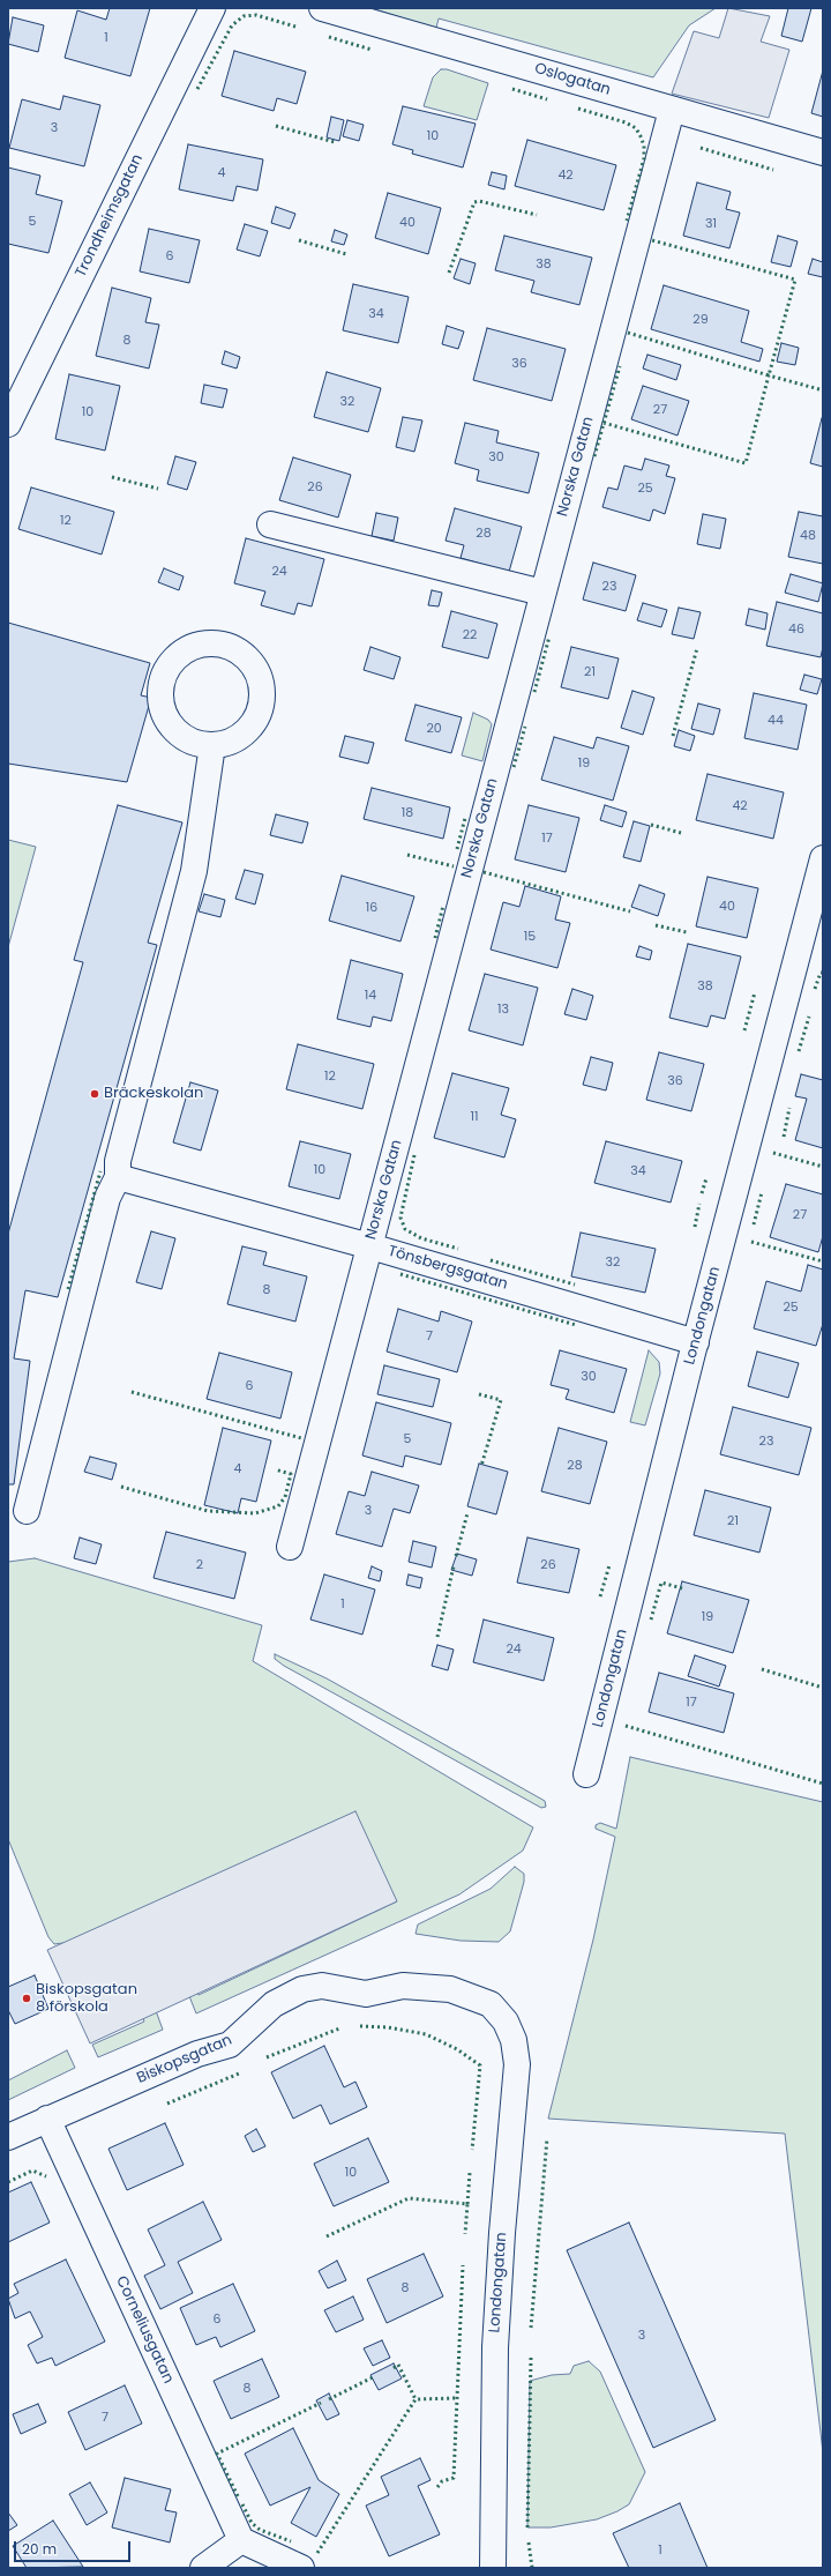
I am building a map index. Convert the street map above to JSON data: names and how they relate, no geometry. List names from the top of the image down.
{
  "streets": {
    "street": [
      "Oslogatan",
      "Trondheimsgatan",
      "Norska Gatan",
      "Tönsbergsgatan",
      "Londongatan",
      "Biskopsgatan",
      "Corneliusgatan"
    ]
  },
  "crossings": [
    ["Oslogatan", "Norska Gatan"],
    ["Norska Gatan", "Tönsbergsgatan"],
    ["Tönsbergsgatan", "Londongatan"],
    ["Londongatan", "Biskopsgatan"],
    ["Biskopsgatan", "Corneliusgatan"]
  ],
  "places": ["Bräckeskolan", "Biskopsgatan 8 förskola"],
  "house_numbers": [
    "1",
    "3",
    "10",
    "4",
    "42",
    "5",
    "40",
    "31",
    "6",
    "38",
    "34",
    "29",
    "8",
    "36",
    "32",
    "27",
    "10",
    "30",
    "26",
    "25",
    "12",
    "28",
    "48",
    "24",
    "23",
    "46",
    "22",
    "21",
    "44",
    "20",
    "19",
    "42",
    "18",
    "17",
    "40",
    "16",
    "15",
    "38",
    "14",
    "13",
    "12",
    "36",
    "11",
    "10",
    "34",
    "27",
    "32",
    "8",
    "25",
    "7",
    "30",
    "6",
    "5",
    "23",
    "28",
    "4",
    "3",
    "21",
    "2",
    "26",
    "1",
    "19",
    "24",
    "17",
    "10",
    "8",
    "6",
    "3",
    "8",
    "7",
    "1"
  ],
  "scale_bar": "20 m"
}
